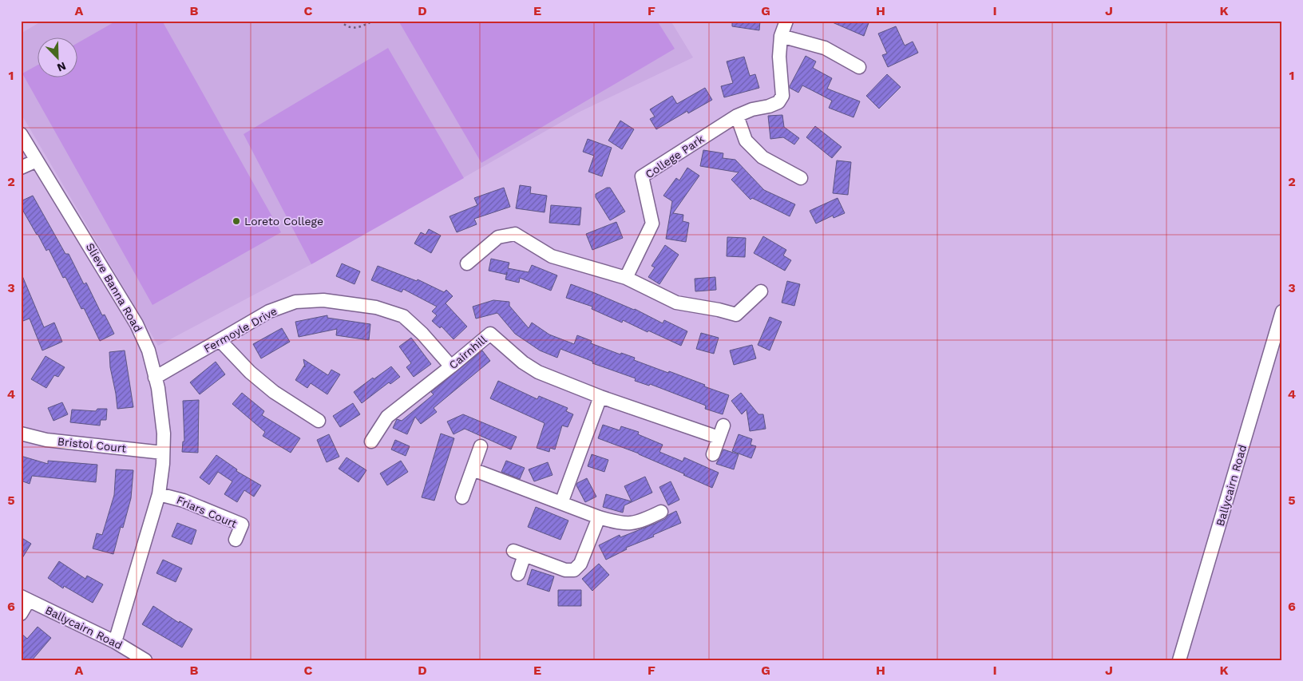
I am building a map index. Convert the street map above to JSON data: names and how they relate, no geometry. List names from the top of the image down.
{
  "streets": {
    "street": [
      "College Park",
      "Slieve Banna Road",
      "Fermoyle Drive",
      "Cairnhill",
      "Bristol Court",
      "Ballycairn Road",
      "Friars Court"
    ]
  },
  "crossings": [
    ["Slieve Banna Road", "Fermoyle Drive"],
    ["Slieve Banna Road", "Bristol Court"],
    ["Slieve Banna Road", "Ballycairn Road"],
    ["Slieve Banna Road", "Friars Court"],
    ["Fermoyle Drive", "Cairnhill"]
  ],
  "places": ["Loreto College"],
  "north": "bottom right",
  "grid": {
    "columns": [
      "A",
      "B",
      "C",
      "D",
      "E",
      "F",
      "G",
      "H",
      "I",
      "J",
      "K"
    ],
    "rows": [
      "1",
      "2",
      "3",
      "4",
      "5",
      "6"
    ]
  }
}
